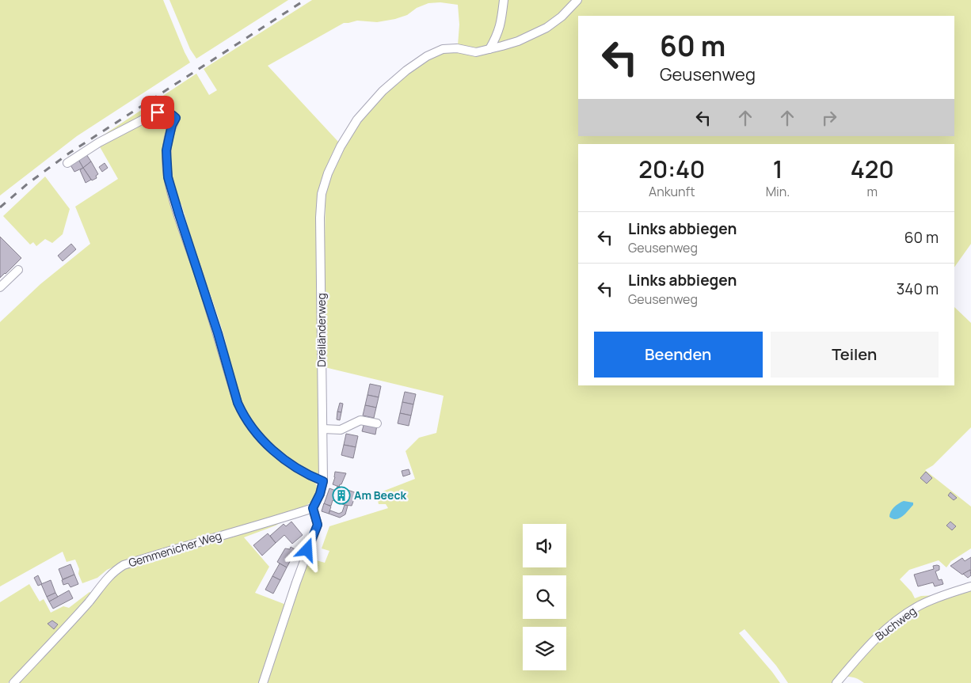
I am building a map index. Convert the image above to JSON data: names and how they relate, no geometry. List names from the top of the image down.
{
  "streets": {
    "street": ["Dreiländerweg", "Gemmenicher Weg", "Buchweg"]
  },
  "crossings": [
    ["Dreiländerweg", "Gemmenicher Weg"]
  ],
  "places": {
    "building": ["Am Beeck"]
  },
  "page": {
    "turn": ["60 m", "Geusenweg"],
    "eta": [
      "20:40",
      "Ankunft",
      "1",
      "Min.",
      "420",
      "m"
    ],
    "list": [
      {
        "name": "Links abbiegen",
        "note": "Geusenweg",
        "value": "60 m"
      },
      {
        "name": "Links abbiegen",
        "note": "Geusenweg",
        "value": "340 m"
      }
    ],
    "buttons": ["Beenden", "Teilen"]
  }
}
